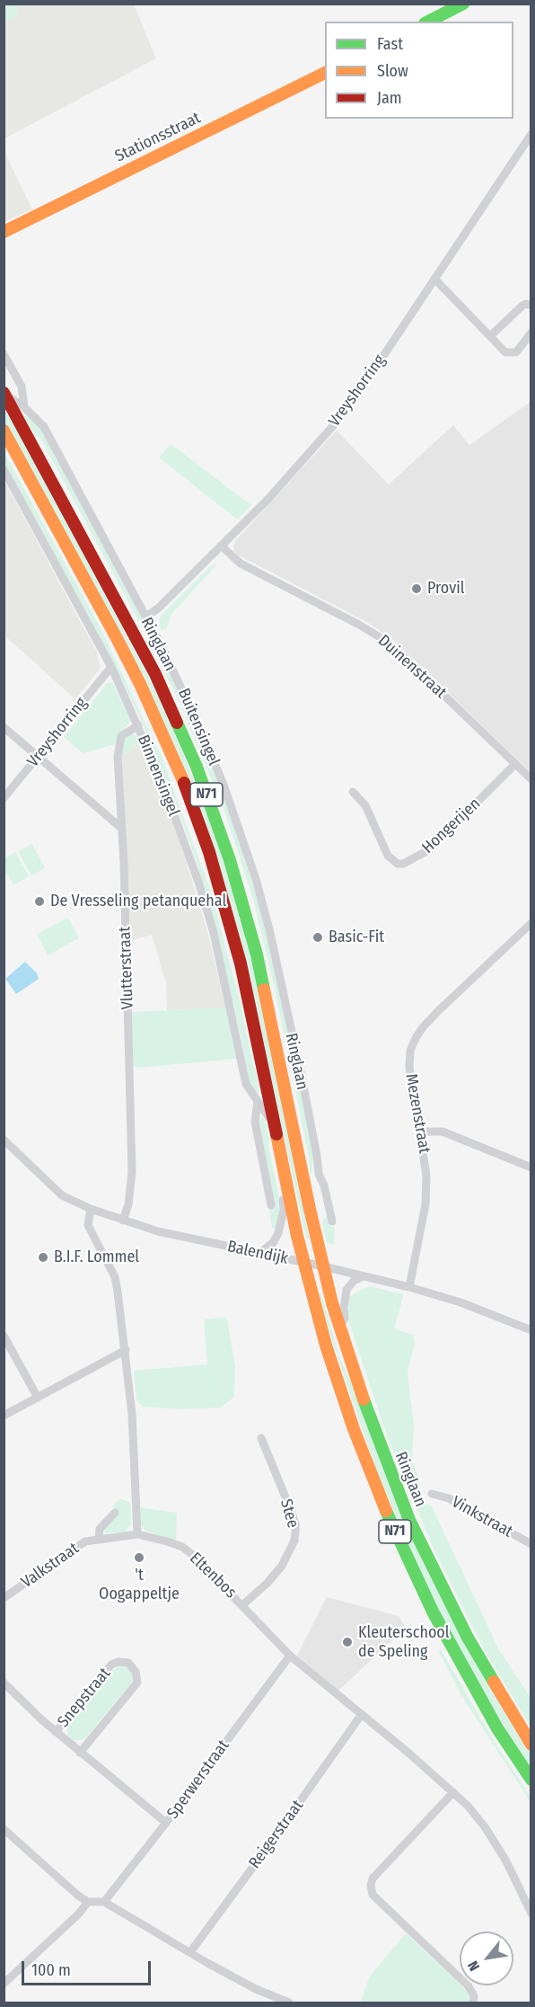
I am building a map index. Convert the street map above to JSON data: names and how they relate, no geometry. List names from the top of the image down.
{
  "streets": {
    "main road": ["Stationsstraat", "Ringlaan", "N71"],
    "street": [
      "Vreyshorring",
      "Duinenstraat",
      "Buitensingel",
      "Binnensingel",
      "Hongerijen",
      "Vlutterstraat",
      "Mezenstraat",
      "Balendijk",
      "Stee",
      "Vinkstraat",
      "Valkstraat",
      "Eltenbos",
      "Snepstraat",
      "Sperwerstraat",
      "Reigerstraat"
    ]
  },
  "crossings": [
    ["Vreyshorring", "Duinenstraat"],
    ["Vreyshorring", "Buitensingel"],
    ["Vreyshorring", "Binnensingel"],
    ["Ringlaan", "Buitensingel"],
    ["Ringlaan", "Binnensingel"],
    ["Ringlaan", "Balendijk"],
    ["Duinenstraat", "Hongerijen"],
    ["Binnensingel", "Vlutterstraat"],
    ["Vlutterstraat", "Balendijk"],
    ["Mezenstraat", "Balendijk"],
    ["Stee", "Eltenbos"],
    ["Valkstraat", "Eltenbos"],
    ["Eltenbos", "Sperwerstraat"],
    ["Eltenbos", "Reigerstraat"],
    ["Snepstraat", "Sperwerstraat"]
  ],
  "places": [
    "Provil",
    "De Vresseling petanquehal",
    "Basic-Fit",
    "B.I.F. Lommel",
    "'t Oogappeltje",
    "Kleuterschool de Speling"
  ],
  "legend": ["Fast", "Slow", "Jam"],
  "scale_bar": "100 m",
  "north": "bottom left"
}
